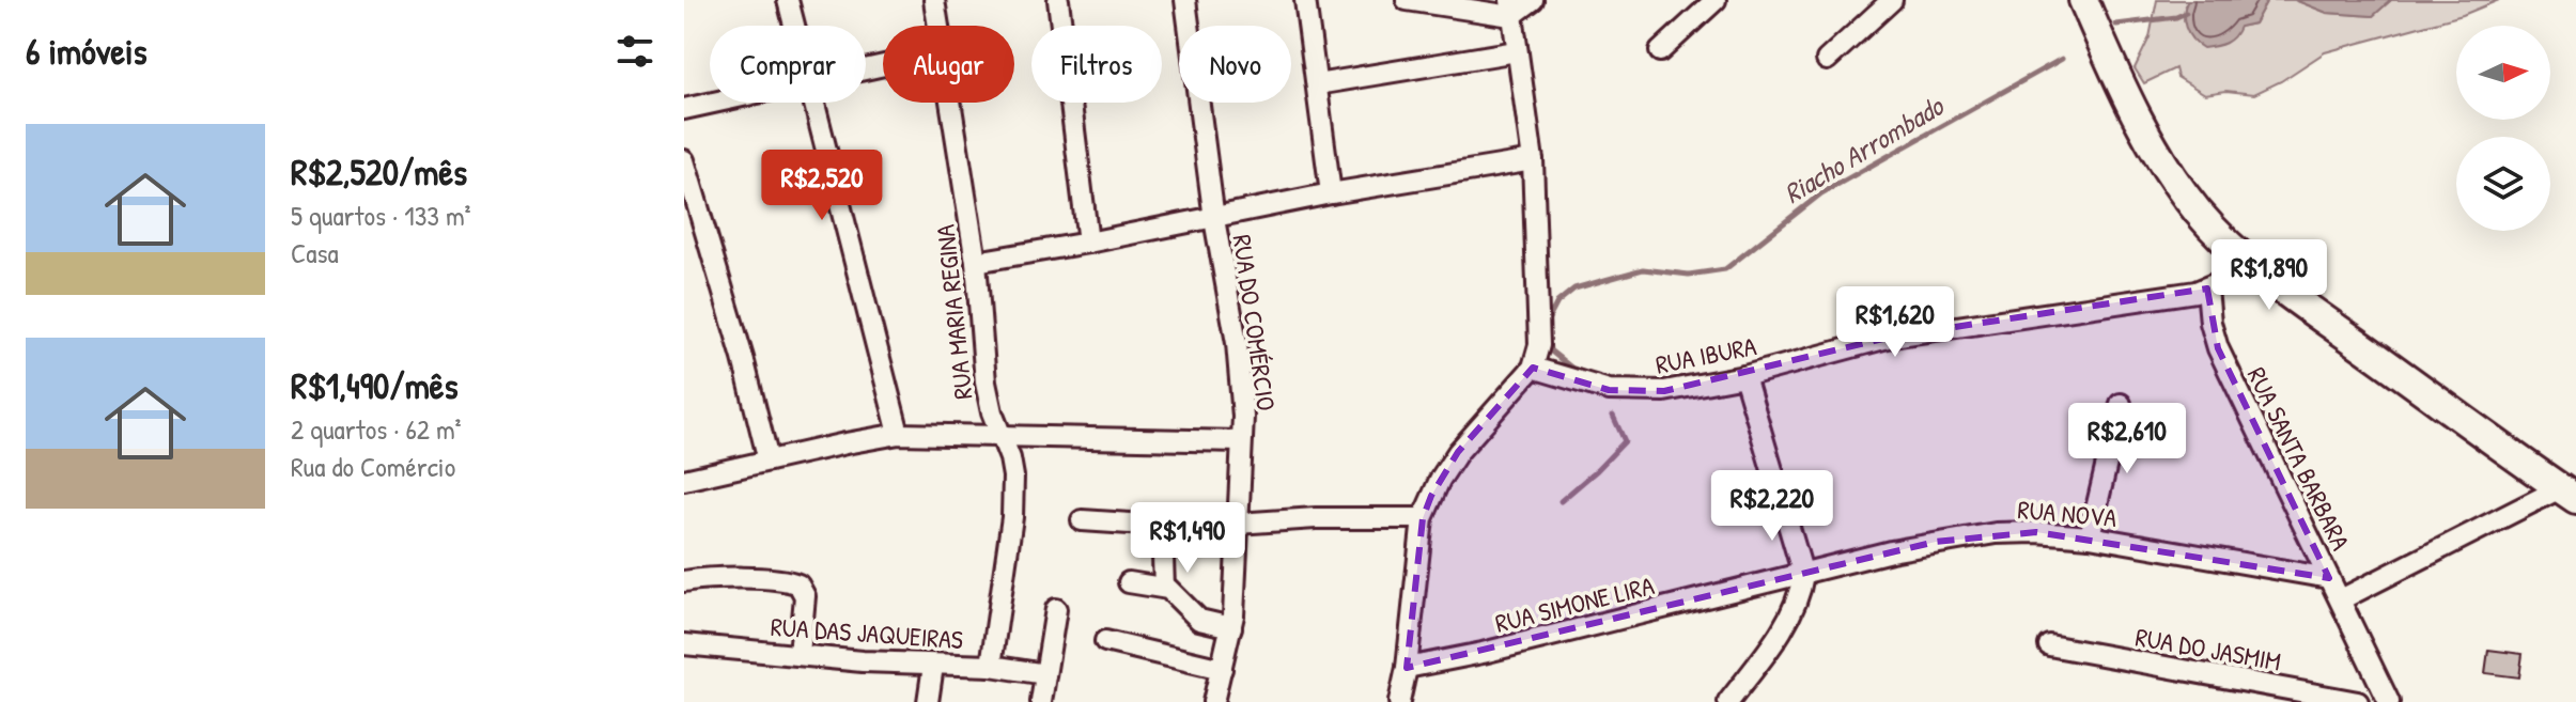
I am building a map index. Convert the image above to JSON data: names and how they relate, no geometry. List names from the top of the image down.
{
  "streets": {
    "street": [
      "RUA MARIA REGINA",
      "RUA DO COMÉRCIO",
      "RUA IBURA",
      "RUA SANTA BARBARA",
      "RUA NOVA",
      "RUA SIMONE LIRA",
      "RUA DAS JAQUEIRAS",
      "RUA DO JASMIM"
    ]
  },
  "crossings": [
    ["RUA MARIA REGINA", "RUA DAS JAQUEIRAS"],
    ["RUA IBURA", "RUA SANTA BARBARA"],
    ["RUA SANTA BARBARA", "RUA NOVA"],
    ["RUA NOVA", "RUA SIMONE LIRA"]
  ],
  "water": ["Riacho Arrombado"],
  "north": "right",
  "page": {
    "heading": "6 imóveis",
    "chip": [
      "Comprar",
      "Alugar",
      "Filtros",
      "Novo"
    ],
    "list": [
      {
        "name": "R$2,520/mês",
        "note": "5 quartos · 133 m² · Casa"
      },
      {
        "name": "R$1,490/mês",
        "note": "2 quartos · 62 m² · Rua do Comércio"
      }
    ],
    "price": [
      "R$2,520",
      "R$1,890",
      "R$1,620",
      "R$2,610",
      "R$2,220",
      "R$1,490"
    ]
  }
}
